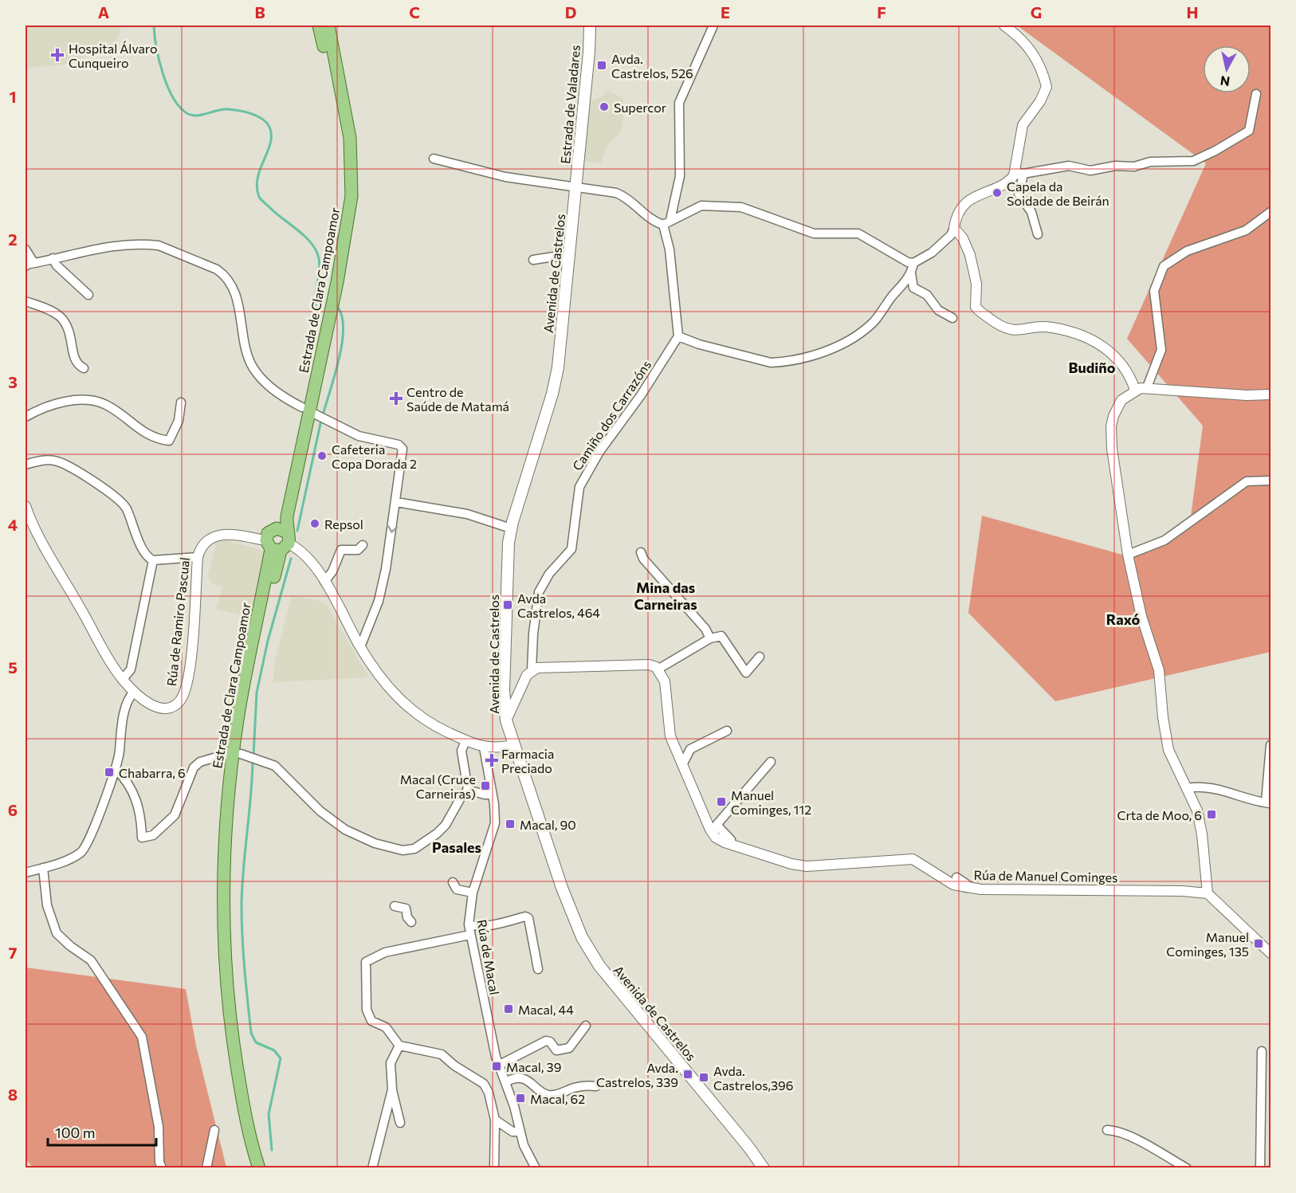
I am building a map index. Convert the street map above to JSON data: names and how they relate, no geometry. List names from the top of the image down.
{
  "streets": {
    "main road": ["Estrada de Valadares", "Avenida de Castrelos", "Estrada de Clara Campoamor"],
    "street": [
      "Camiño dos Carrazóns",
      "Rúa de Ramiro Pascual",
      "Rúa de Manuel Cominges",
      "Rúa de Macal"
    ]
  },
  "crossings": [
    ["Estrada de Valadares", "Avenida de Castrelos"],
    ["Avenida de Castrelos", "Rúa de Ramiro Pascual"],
    ["Estrada de Clara Campoamor", "Rúa de Ramiro Pascual"],
    ["Rúa de Ramiro Pascual", "Rúa de Macal"]
  ],
  "districts": [
    "Budiño",
    "Mina das Carneiras",
    "Raxó",
    "Pasales"
  ],
  "places": {
    "health": ["Hospital Álvaro Cunqueiro", "Centro de Saúde de Matamá", "Farmacia Preciado"],
    "transit": [
      "Avda. Castrelos, 526",
      "Avda Castrelos, 464",
      "Chabarra, 6",
      "Macal (Cruce Carneiras)",
      "Manuel Cominges, 112",
      "Crta de Moo, 6",
      "Macal, 90",
      "Manuel Cominges, 135",
      "Macal, 44",
      "Macal, 39",
      "Avda. Castrelos, 339",
      "Avda. Castrelos,396",
      "Macal, 62"
    ],
    "other": [
      "Supercor",
      "Capela da Soidade de Beirán",
      "Cafeteria Copa Dorada 2",
      "Repsol"
    ]
  },
  "scale_bar": "100 m",
  "north": "bottom",
  "grid": {
    "columns": [
      "A",
      "B",
      "C",
      "D",
      "E",
      "F",
      "G",
      "H"
    ],
    "rows": [
      "1",
      "2",
      "3",
      "4",
      "5",
      "6",
      "7",
      "8"
    ]
  }
}
